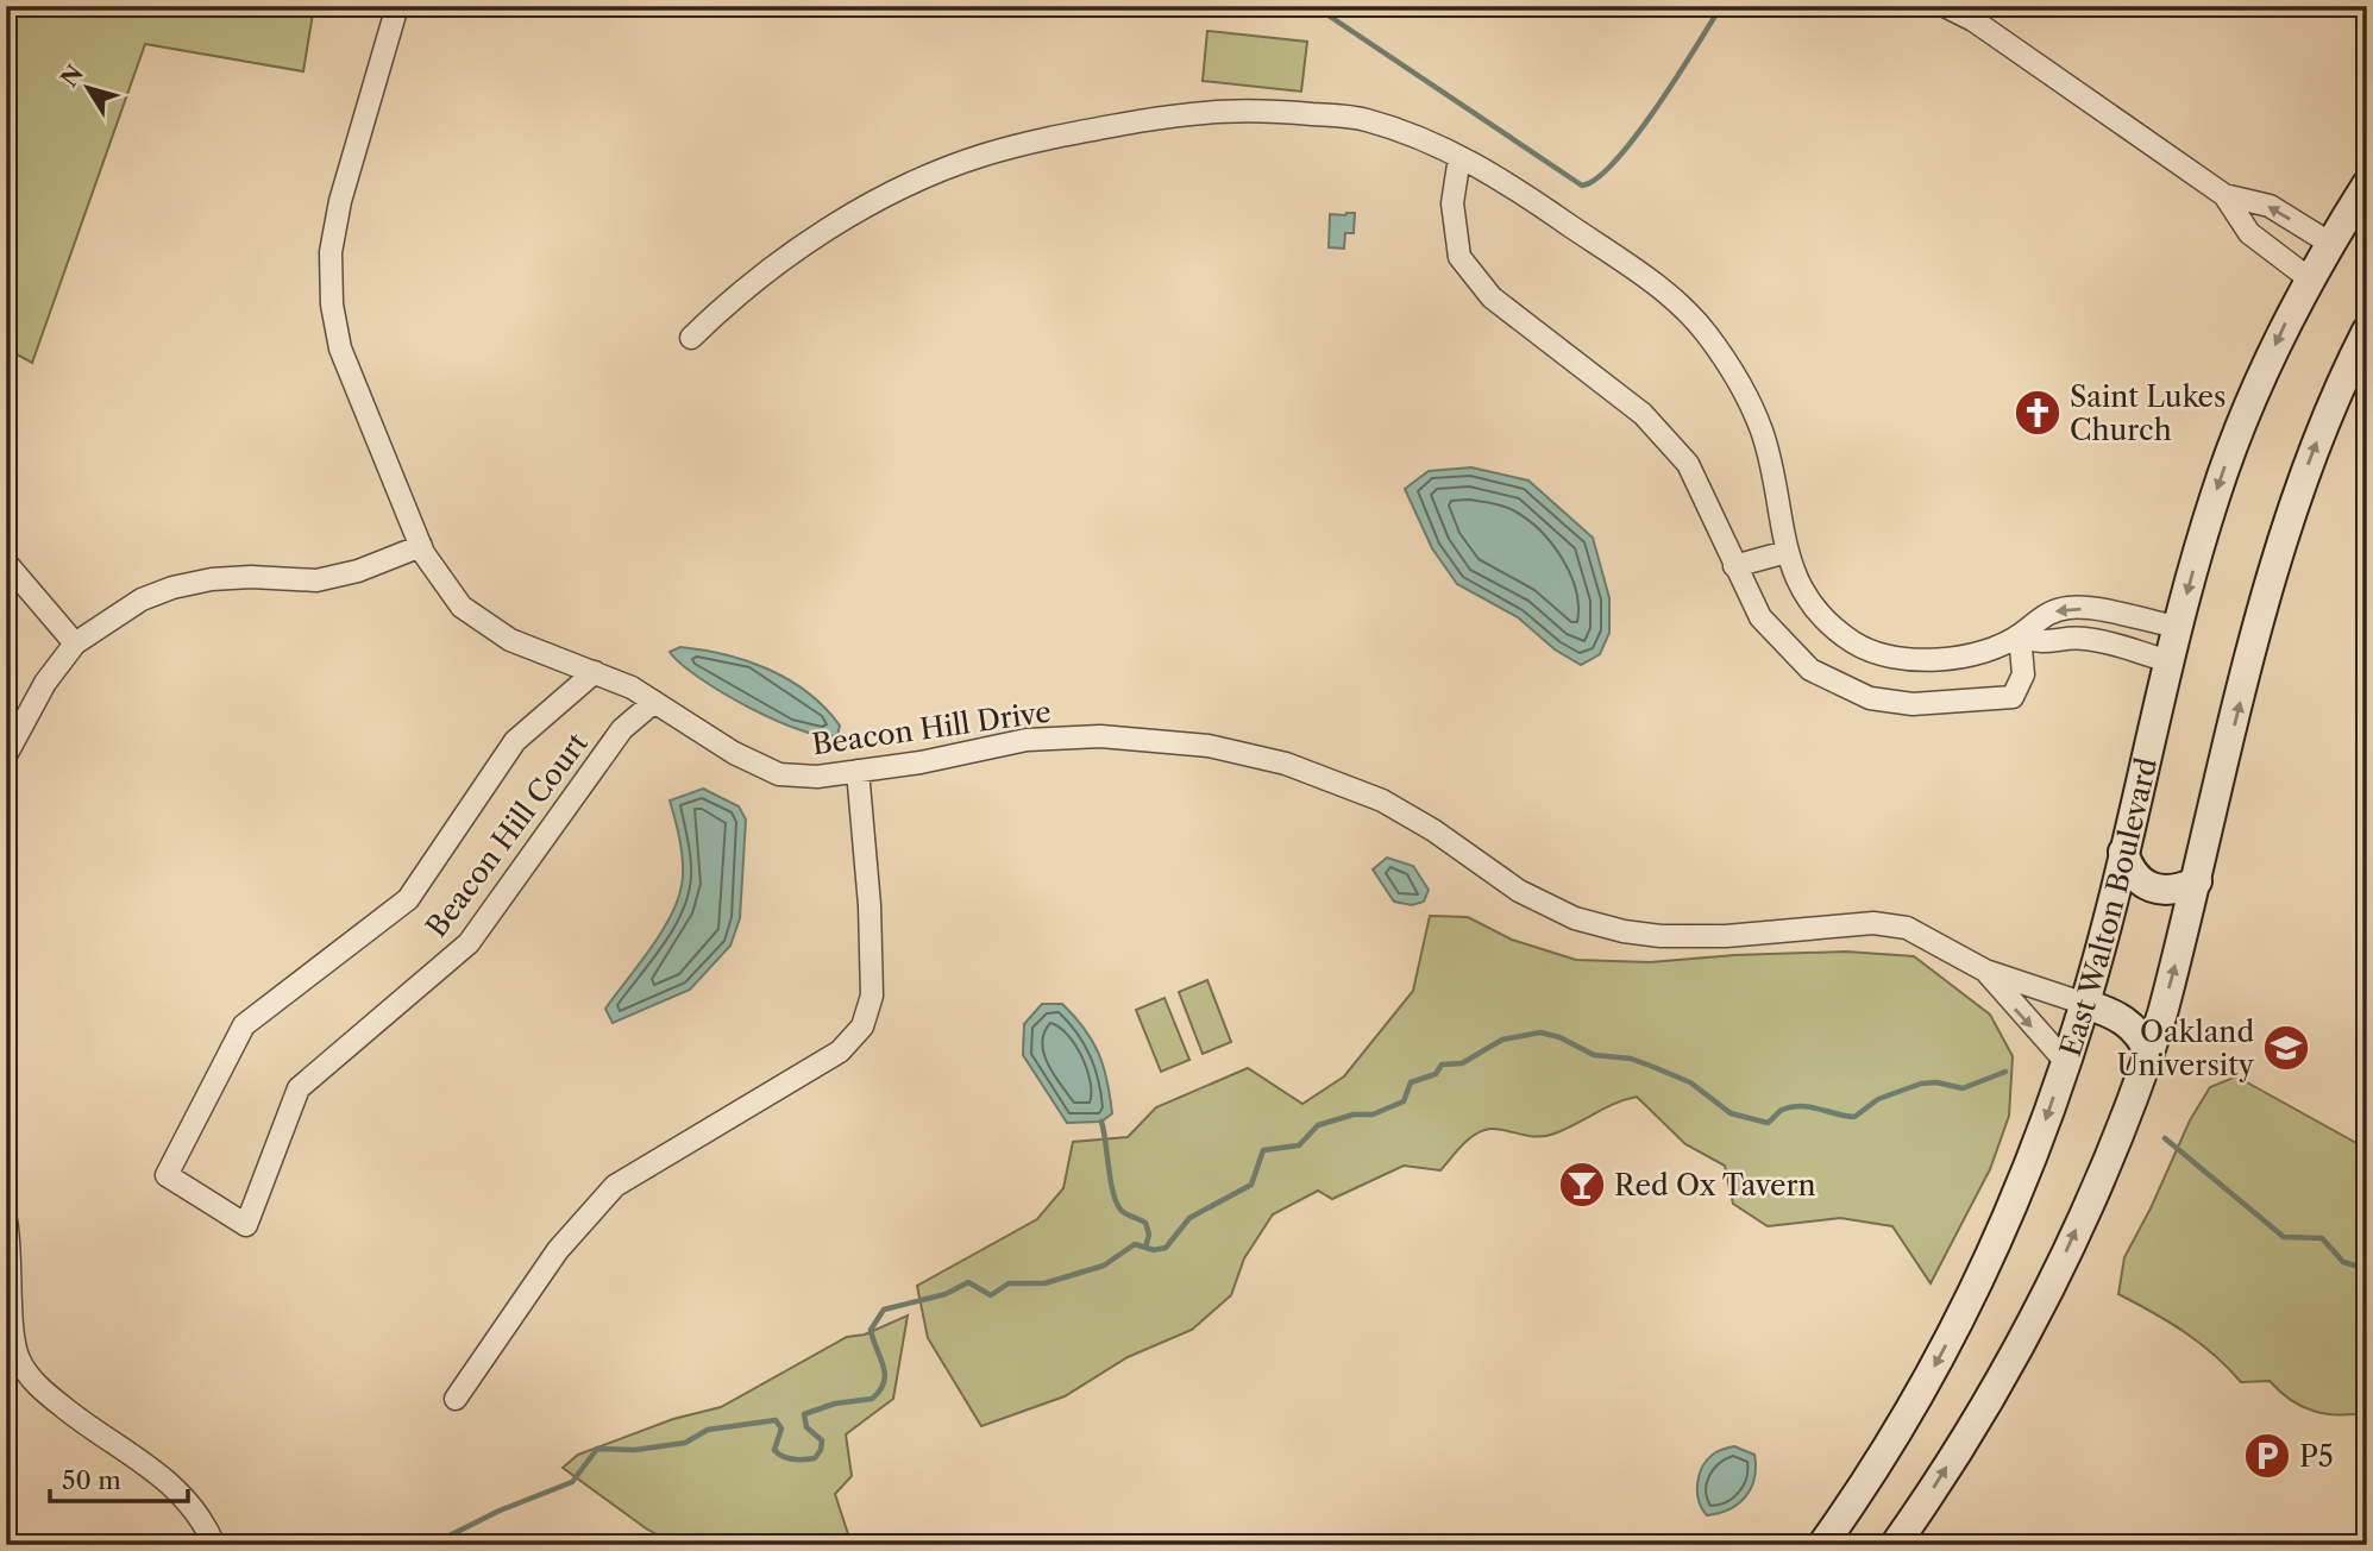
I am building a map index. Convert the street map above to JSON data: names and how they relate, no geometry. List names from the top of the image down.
{
  "streets": {
    "main road": ["East Walton Boulevard"],
    "street": ["Beacon Hill Drive", "Beacon Hill Court"]
  },
  "crossings": [
    ["Beacon Hill Drive", "Beacon Hill Court"],
    ["Beacon Hill Drive", "East Walton Boulevard"]
  ],
  "places": {
    "church": ["Saint Lukes Church"],
    "school or university": ["Oakland University"],
    "bar": ["Red Ox Tavern"],
    "parking": ["P5"]
  },
  "scale_bar": "50 m",
  "north": "top left"
}
